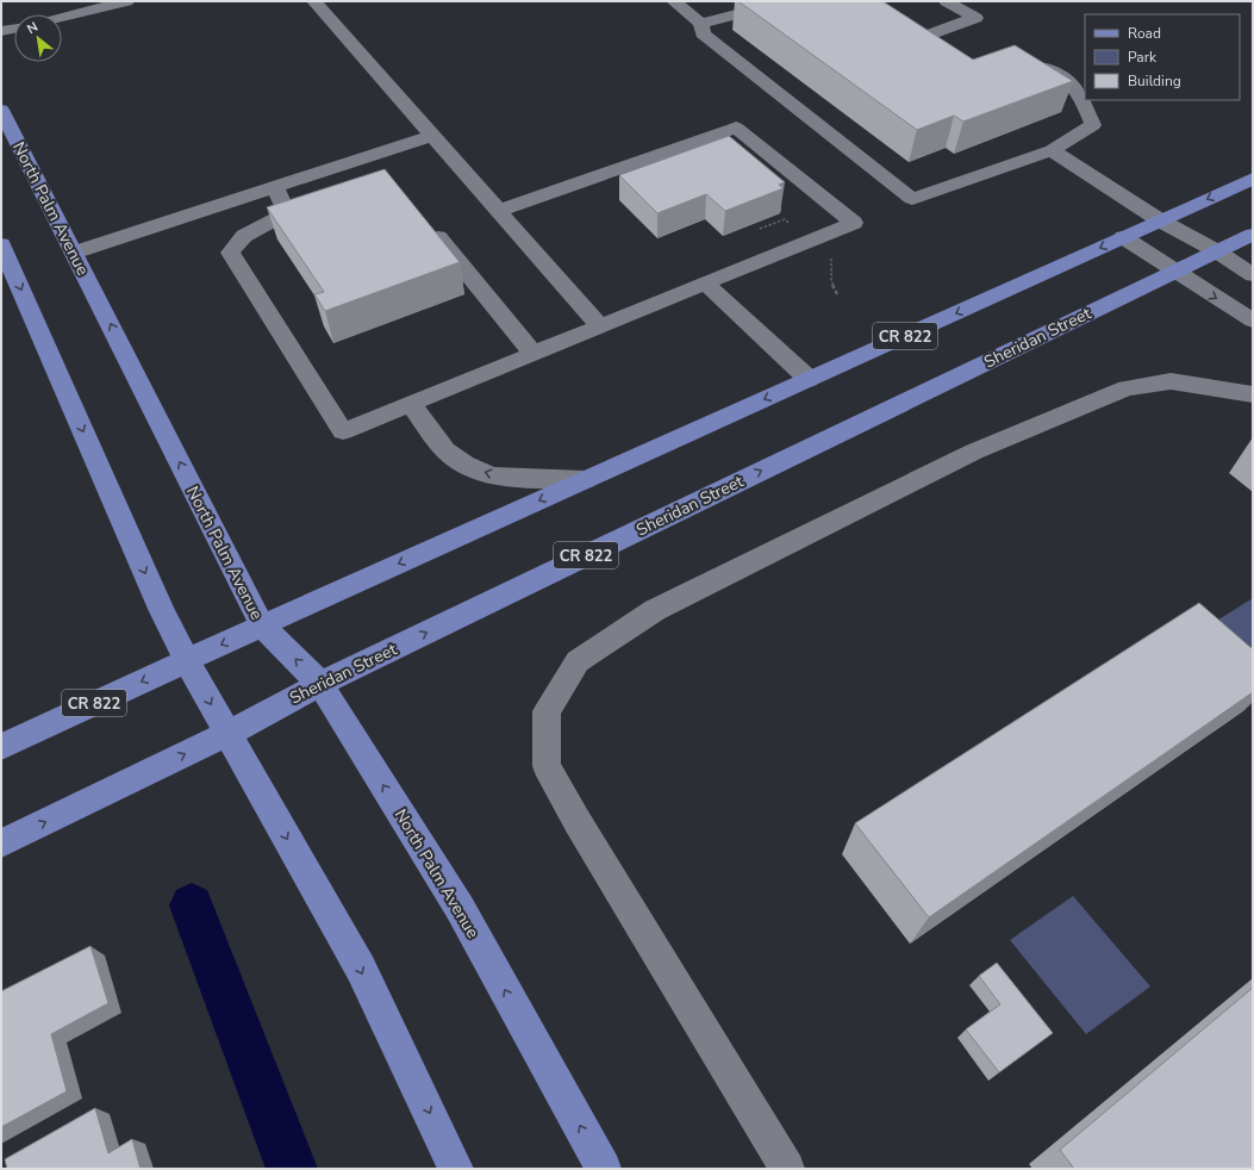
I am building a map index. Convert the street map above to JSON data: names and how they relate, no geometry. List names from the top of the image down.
{
  "streets": {
    "main road": ["North Palm Avenue", "CR 822", "Sheridan Street"]
  },
  "crossings": [
    ["North Palm Avenue", "CR 822"],
    ["North Palm Avenue", "Sheridan Street"]
  ],
  "legend": ["Road", "Park", "Building"],
  "north": "top left"
}
